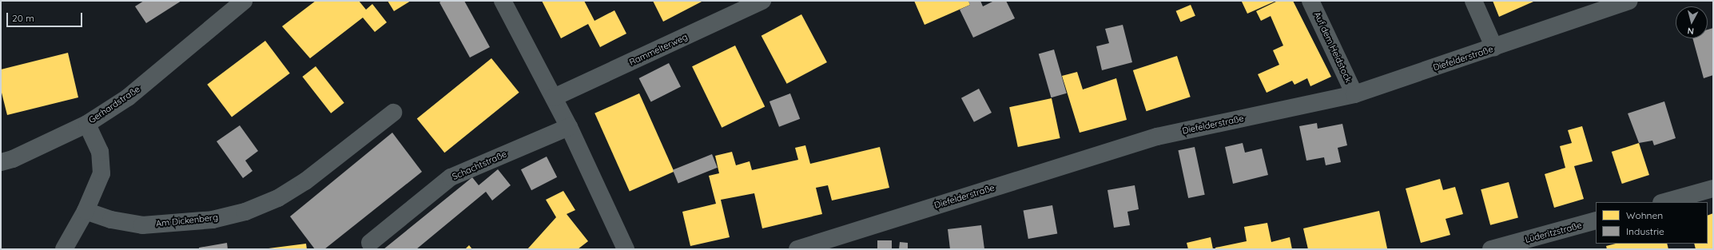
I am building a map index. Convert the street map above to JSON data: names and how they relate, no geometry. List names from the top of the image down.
{
  "streets": {
    "street": [
      "Auf dem Heidstock",
      "Rammelterweg",
      "Diefelderstraße",
      "Gerhardstraße",
      "Schachtstraße",
      "Am Dickenberg",
      "Lüderitzstraße"
    ]
  },
  "crossings": [
    ["Auf dem Heidstock", "Diefelderstraße"]
  ],
  "legend": ["Wohnen", "Industrie"],
  "scale_bar": "20 m",
  "north": "bottom"
}
